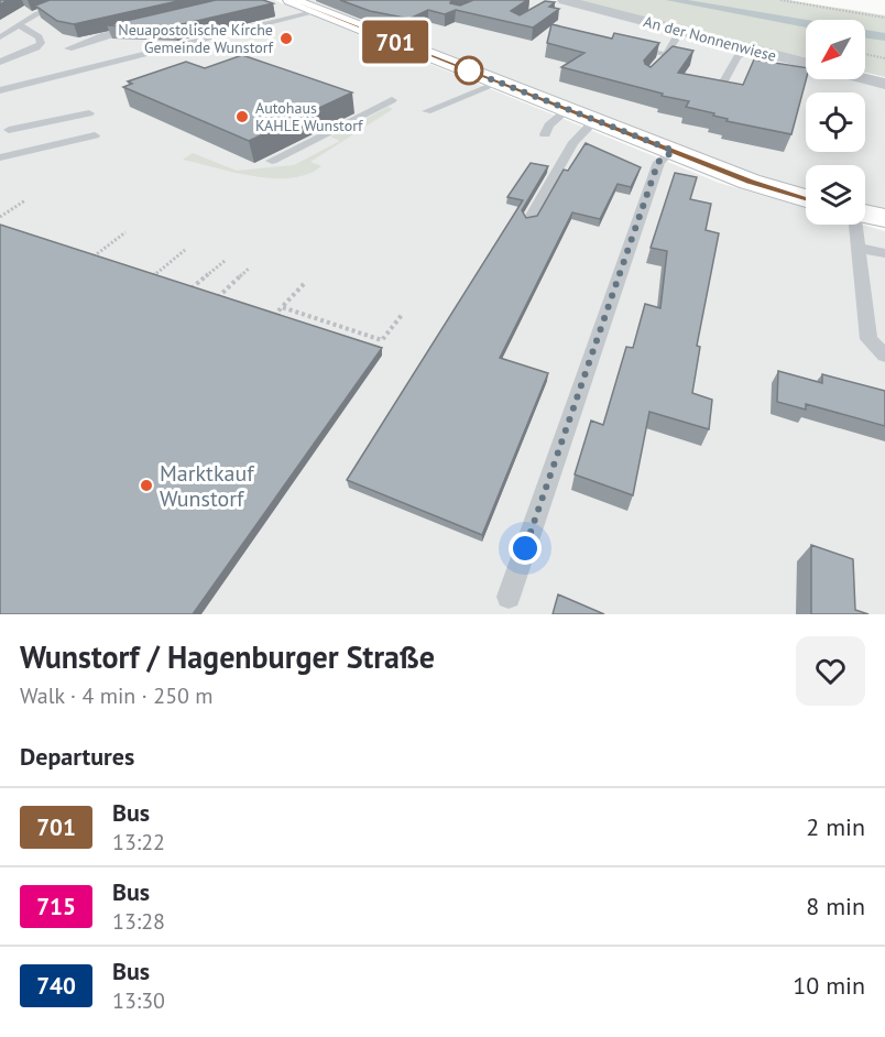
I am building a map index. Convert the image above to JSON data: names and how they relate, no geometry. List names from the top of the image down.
{
  "streets": {
    "street": ["An der Nonnenwiese"]
  },
  "places": ["Neuapostolische Kirche Gemeinde Wunstorf", "Autohaus KAHLE Wunstorf", "Marktkauf Wunstorf"],
  "lines": ["bus line 701"],
  "north": "bottom left",
  "page": {
    "on_map": "701",
    "heading": [
      ["Wunstorf / Hagenburger Straße", "Walk · 4 min · 250 m"],
      "Departures"
    ],
    "list": [
      {
        "mark": "701",
        "name": "Bus",
        "note": "13:22",
        "value": "2 min"
      },
      {
        "mark": "715",
        "name": "Bus",
        "note": "13:28",
        "value": "8 min"
      },
      {
        "mark": "740",
        "name": "Bus",
        "note": "13:30",
        "value": "10 min"
      }
    ]
  }
}
